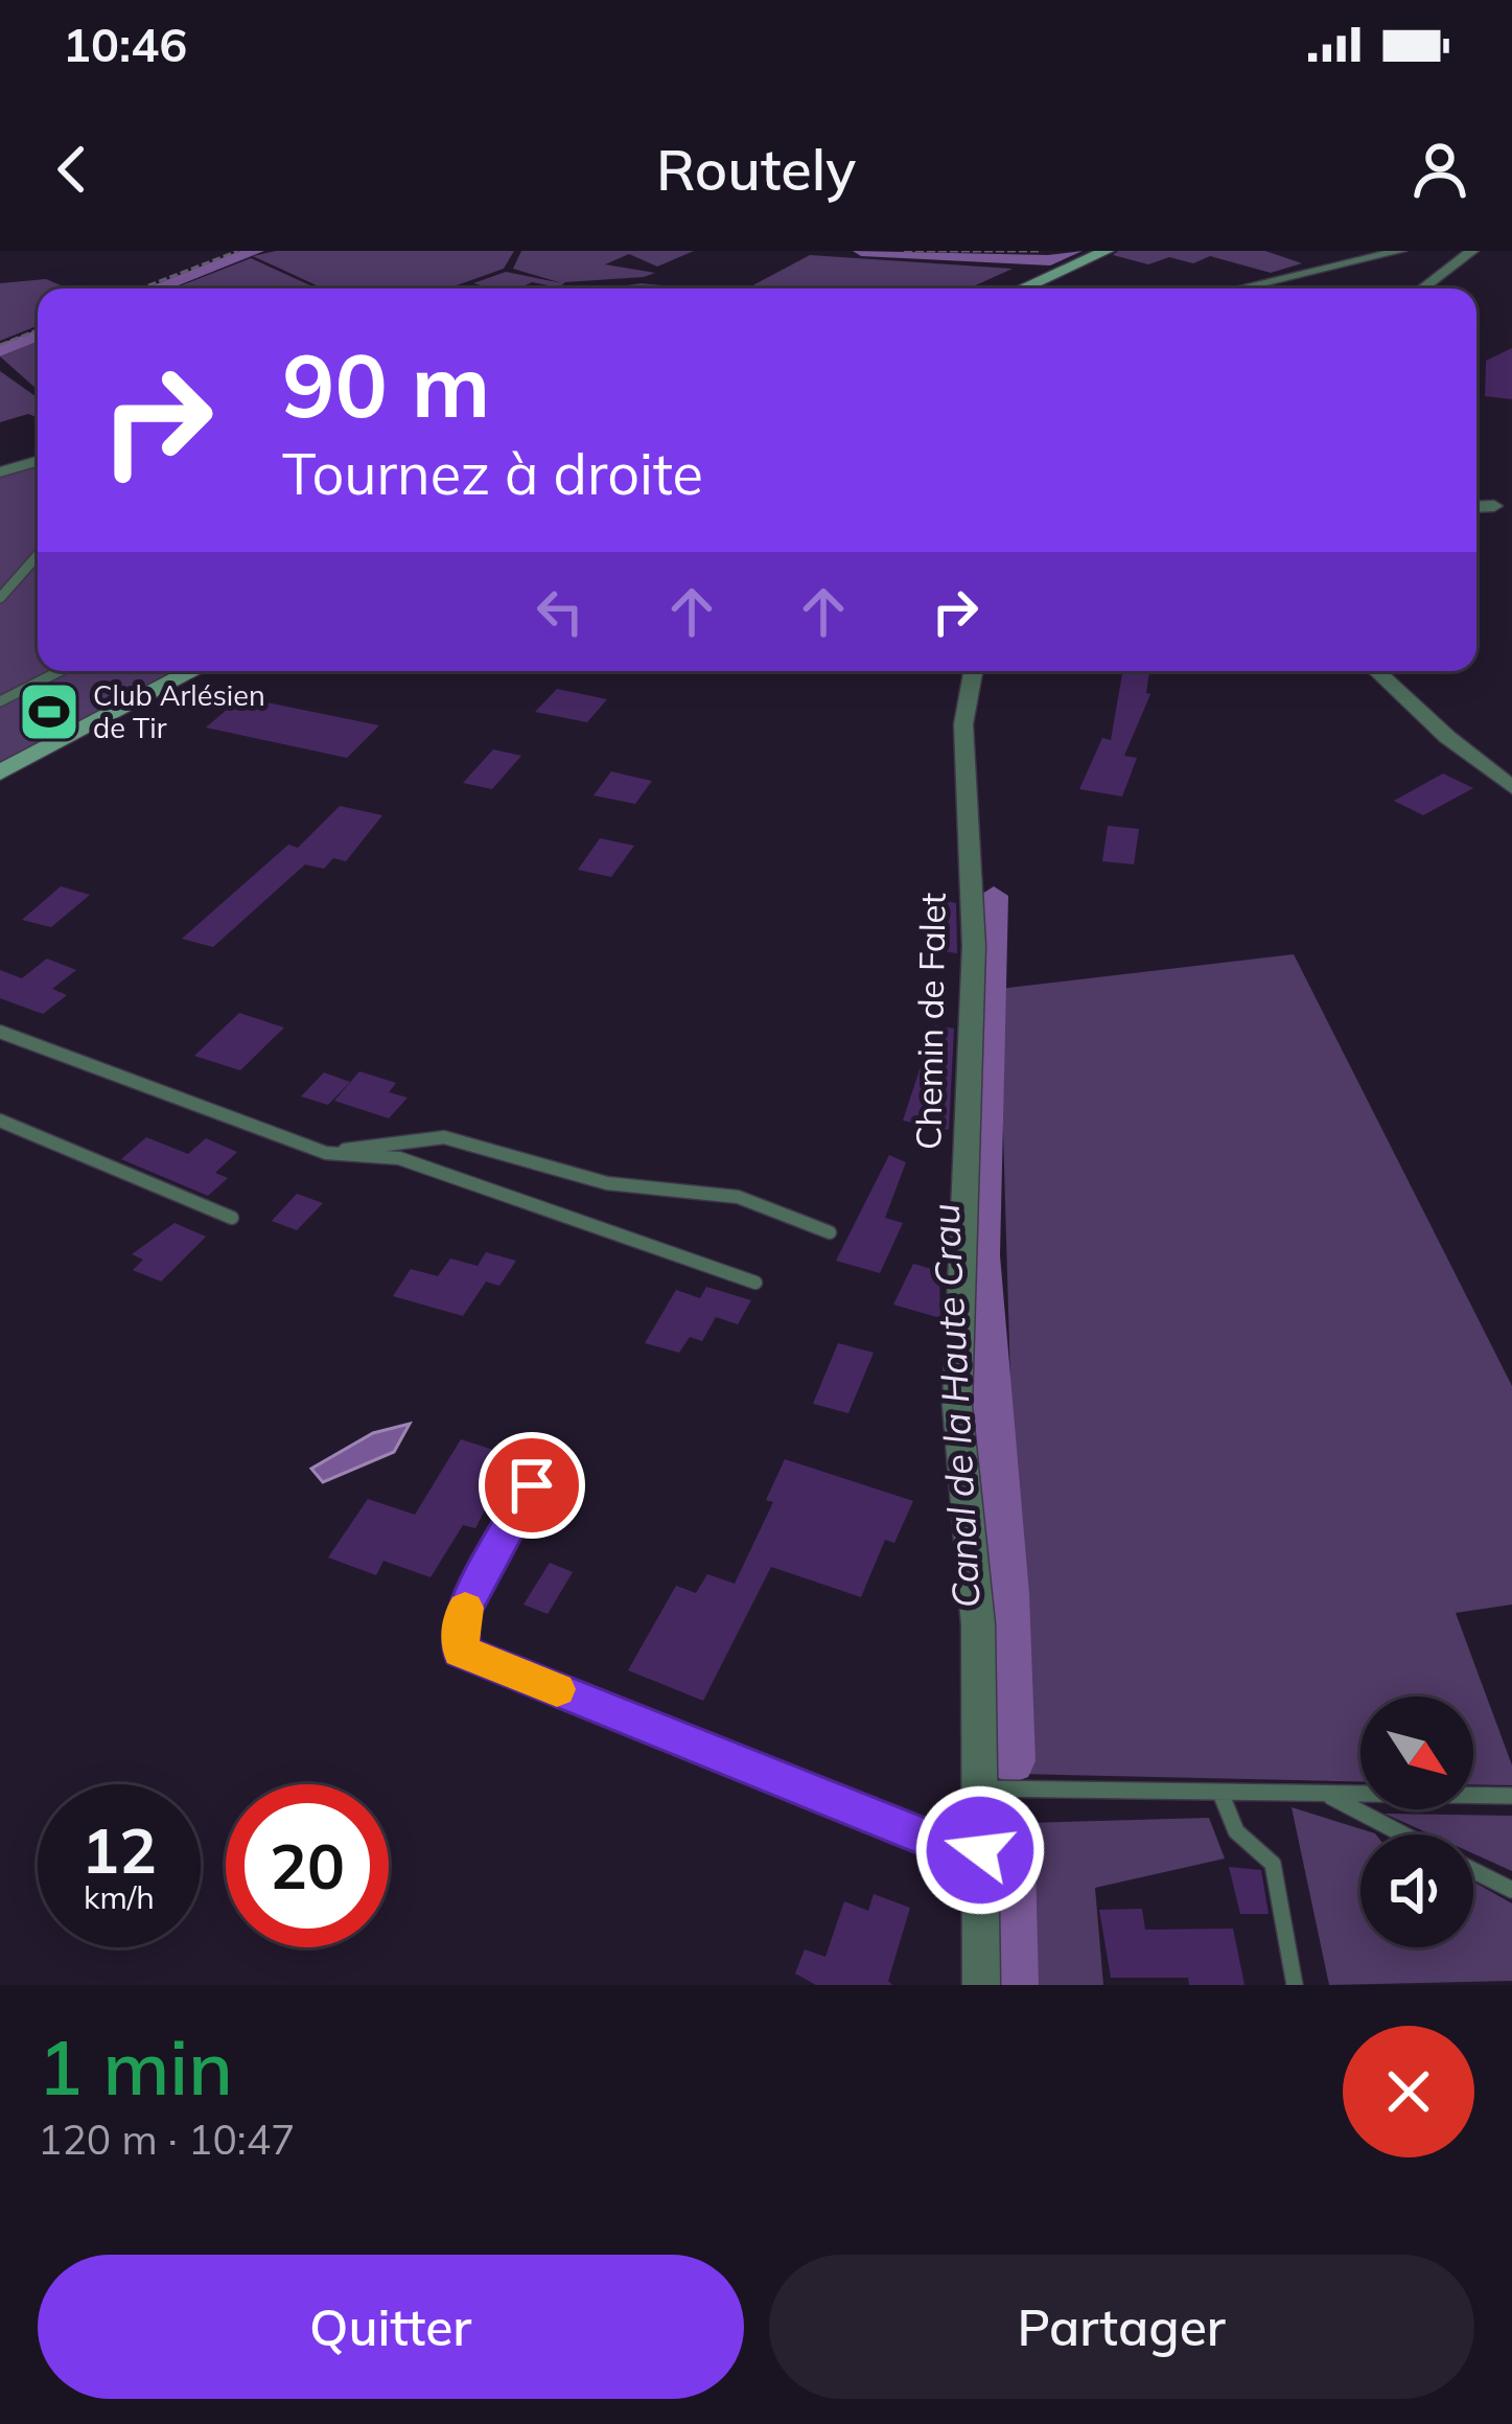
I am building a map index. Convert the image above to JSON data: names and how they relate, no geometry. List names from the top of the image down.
{
  "streets": {
    "street": ["Chemin de Falet"]
  },
  "water": ["Canal de la Haute Crau"],
  "places": {
    "sports": ["Club Arlésien de Tir"]
  },
  "north": "bottom right",
  "page": {
    "status": "10:46",
    "header": "Routely",
    "turn": ["90 m", "Tournez à droite"],
    "speed": "12 km/h",
    "limit": "20",
    "heading": ["1 min", "120 m · 10:47"],
    "buttons": ["Quitter", "Partager"]
  }
}
